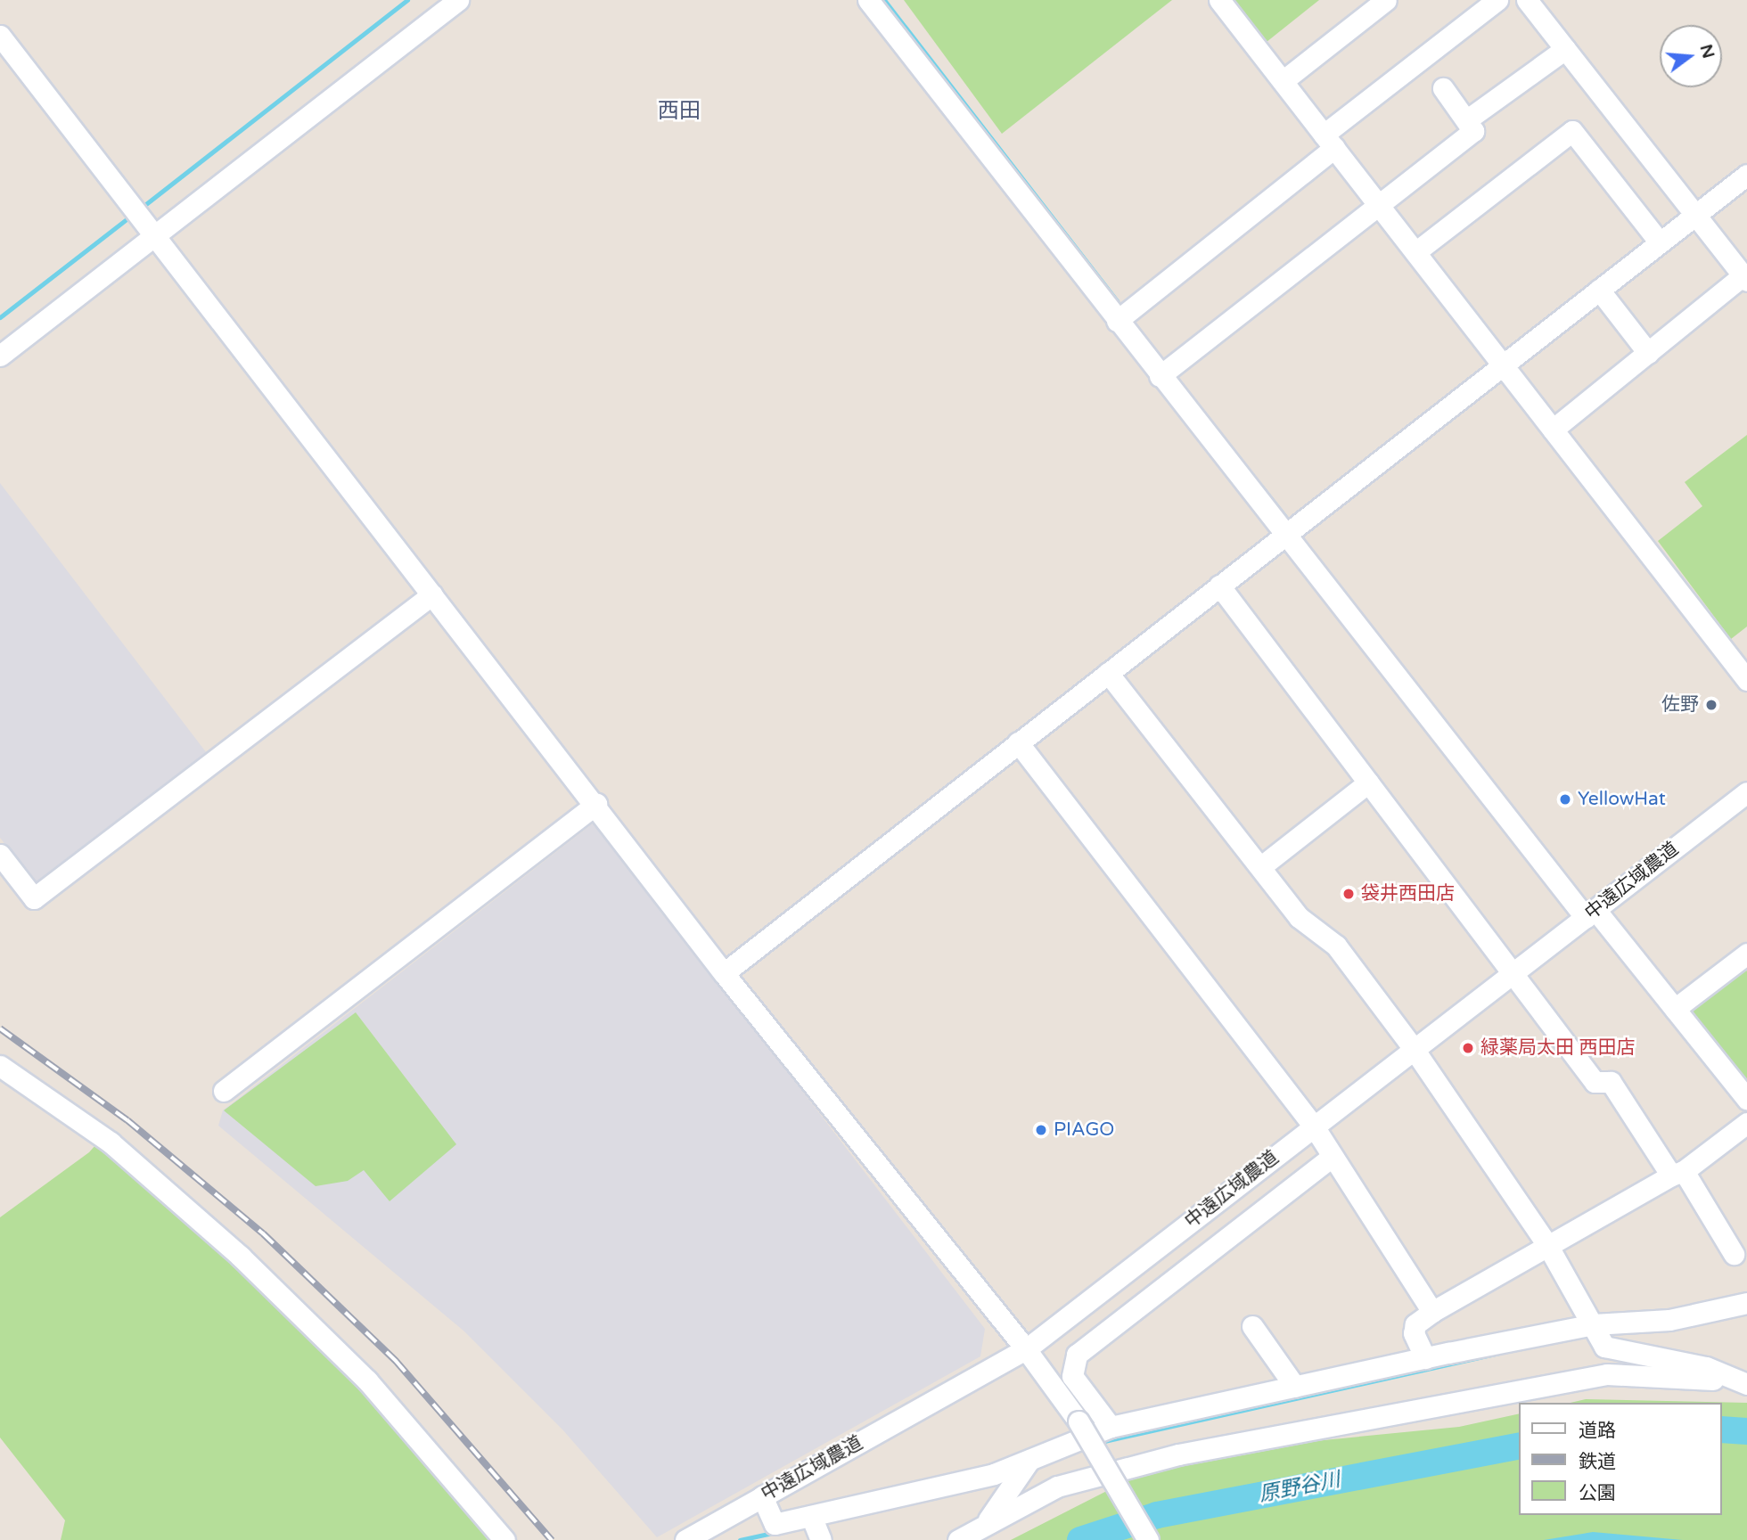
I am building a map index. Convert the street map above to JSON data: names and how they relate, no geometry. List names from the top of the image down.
{
  "streets": {
    "street": ["中遠広域農道"]
  },
  "districts": ["西田"],
  "water": ["原野谷川"],
  "places": [
    "佐野",
    "YellowHat",
    "袋井西田店",
    "緑薬局太田 西田店",
    "PIAGO"
  ],
  "legend": ["道路", "鉄道", "公園"],
  "north": "right"
}
